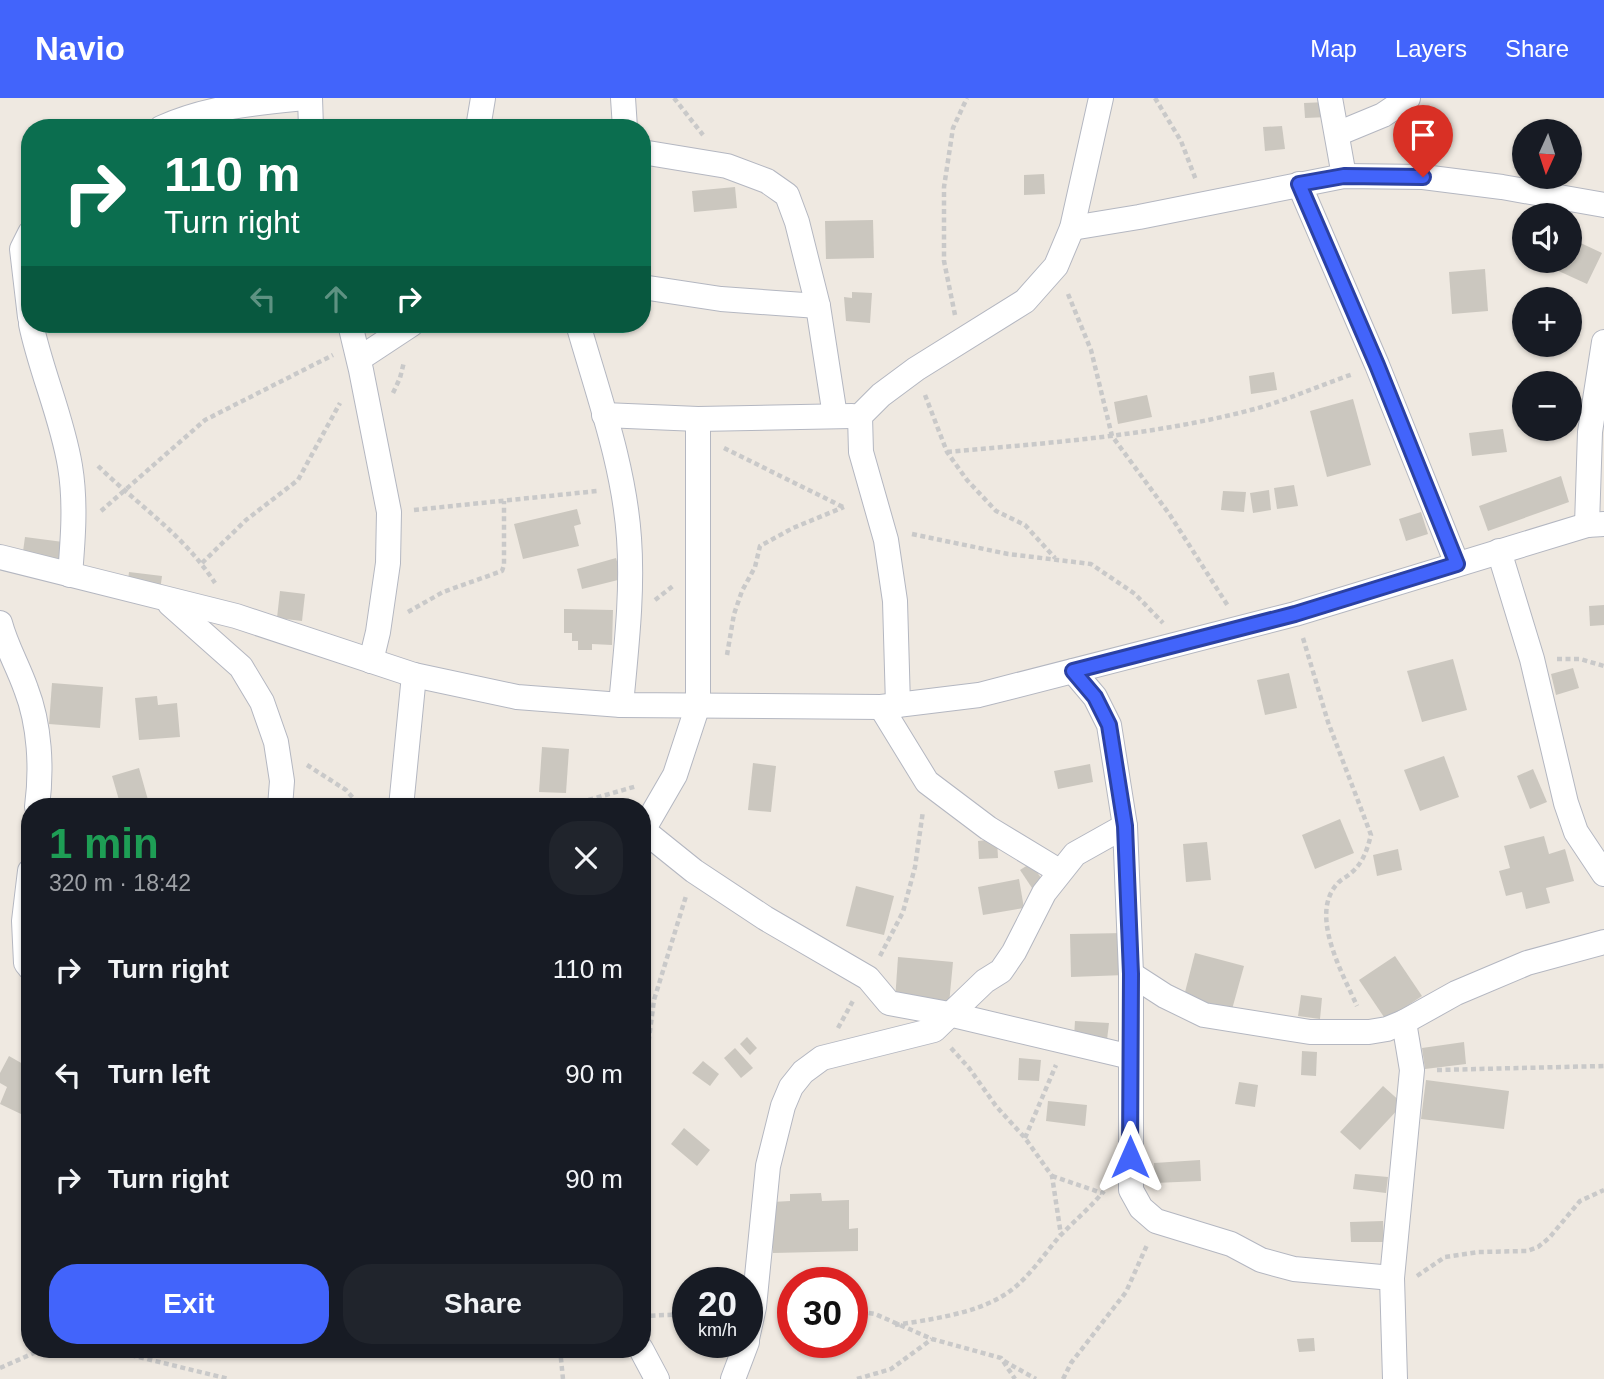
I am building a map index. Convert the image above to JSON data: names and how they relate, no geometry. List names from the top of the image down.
{
  "north": "bottom",
  "page": {
    "header": "Navio",
    "nav": ["Map", "Layers", "Share"],
    "map_buttons": ["+", "−"],
    "turn": ["110 m", "Turn right"],
    "heading": ["1 min", "320 m · 18:42"],
    "list": [
      {
        "name": "Turn right",
        "value": "110 m"
      },
      {
        "name": "Turn left",
        "value": "90 m"
      },
      {
        "name": "Turn right",
        "value": "90 m"
      }
    ],
    "buttons": ["Exit", "Share"],
    "speed": "20 km/h",
    "limit": "30"
  }
}
